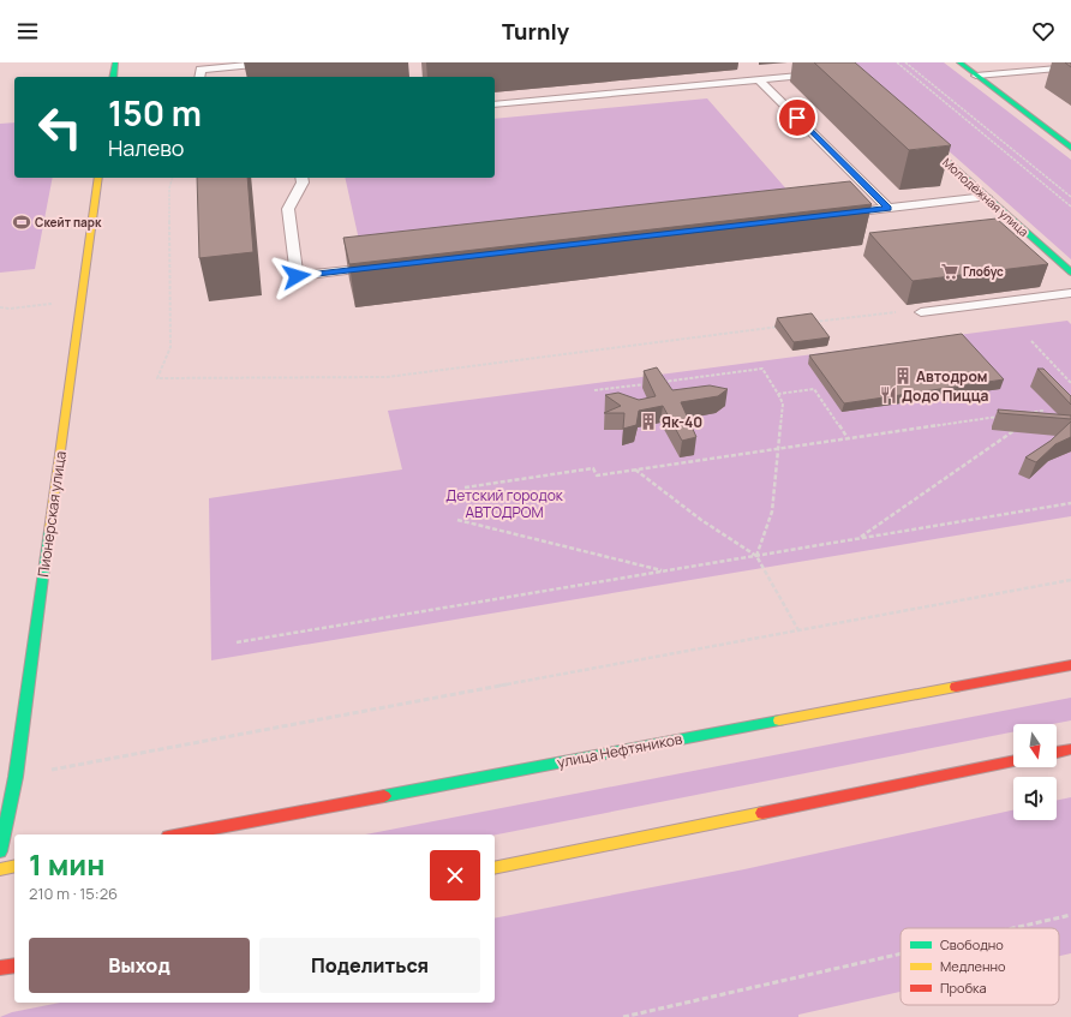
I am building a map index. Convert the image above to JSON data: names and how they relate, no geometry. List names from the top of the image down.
{
  "streets": {
    "main road": ["Молодёжная улица", "Пионерская улица", "улица Нефтяников"]
  },
  "parks": ["Детский городок АВТОДРОМ"],
  "places": {
    "sports": ["Скейт парк"],
    "supermarket": ["Глобус"],
    "building": ["Автодром", "Як-40"],
    "restaurant": ["Додо Пицца"]
  },
  "legend": ["Свободно", "Медленно", "Пробка"],
  "north": "bottom",
  "page": {
    "header": "Turnly",
    "turn": ["150 m", "Налево"],
    "heading": ["1 мин", "210 m · 15:26"],
    "buttons": ["Выход", "Поделиться"]
  }
}
